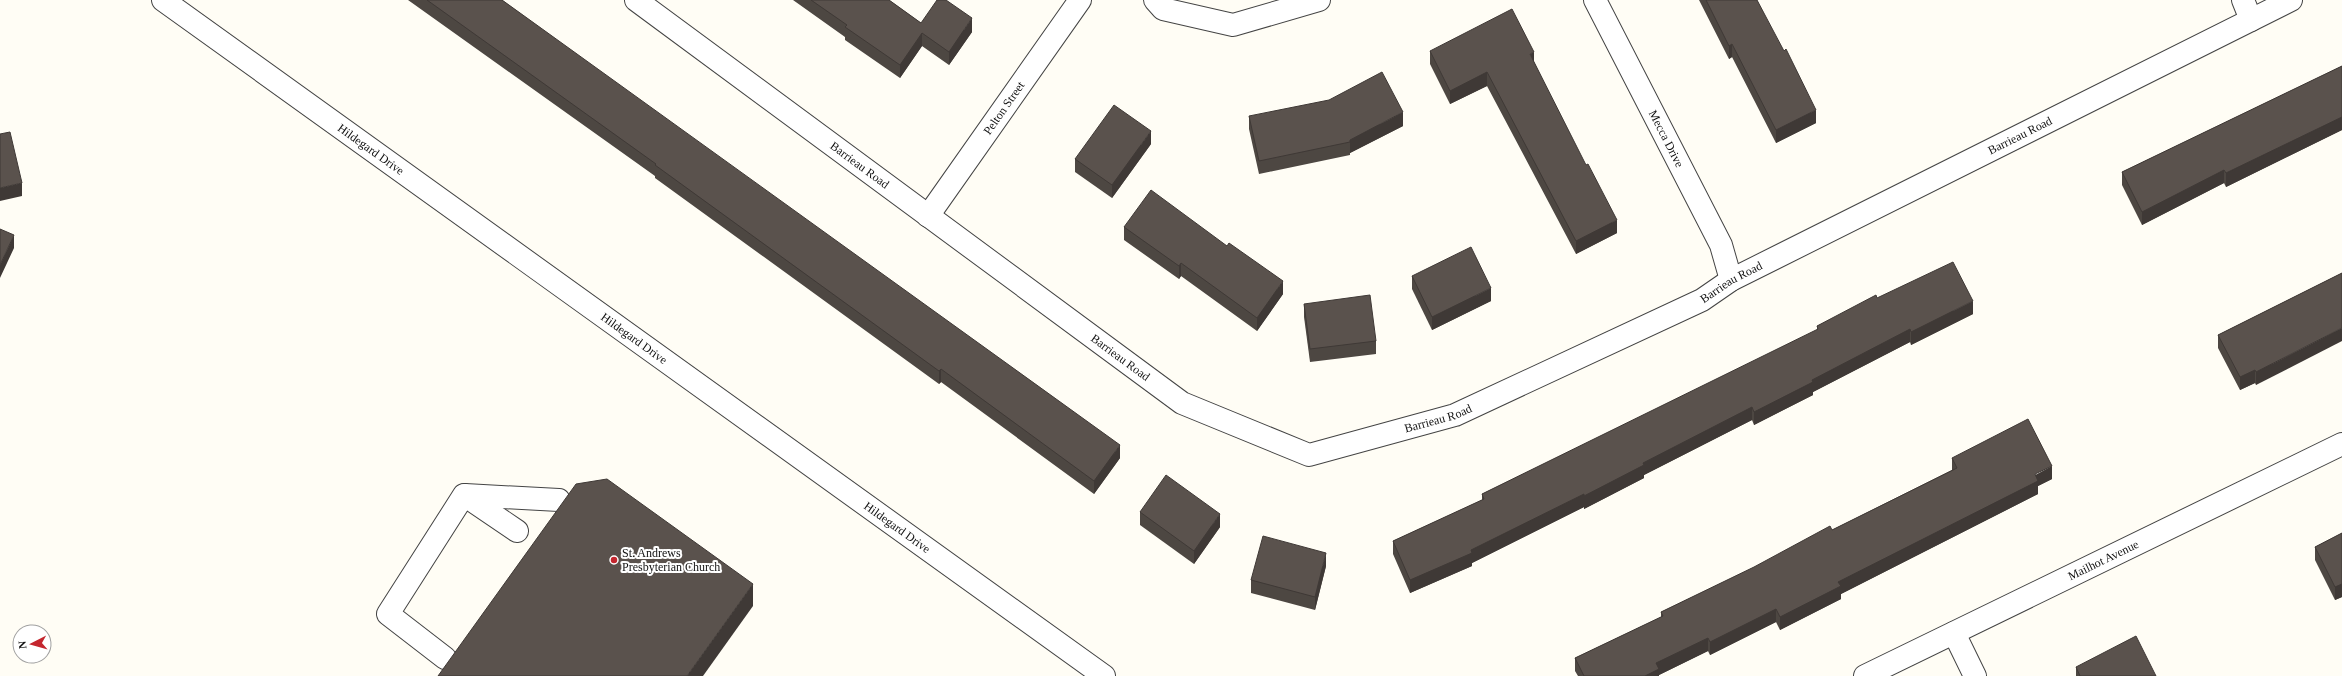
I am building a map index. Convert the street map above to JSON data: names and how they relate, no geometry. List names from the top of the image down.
{
  "streets": {
    "street": [
      "Pelton Street",
      "Barrieau Road",
      "Mecca Drive",
      "Hildegard Drive",
      "Mailhot Avenue"
    ]
  },
  "crossings": [
    ["Pelton Street", "Barrieau Road"],
    ["Barrieau Road", "Mecca Drive"]
  ],
  "places": ["St. Andrews Presbyterian Church"],
  "north": "left"
}
